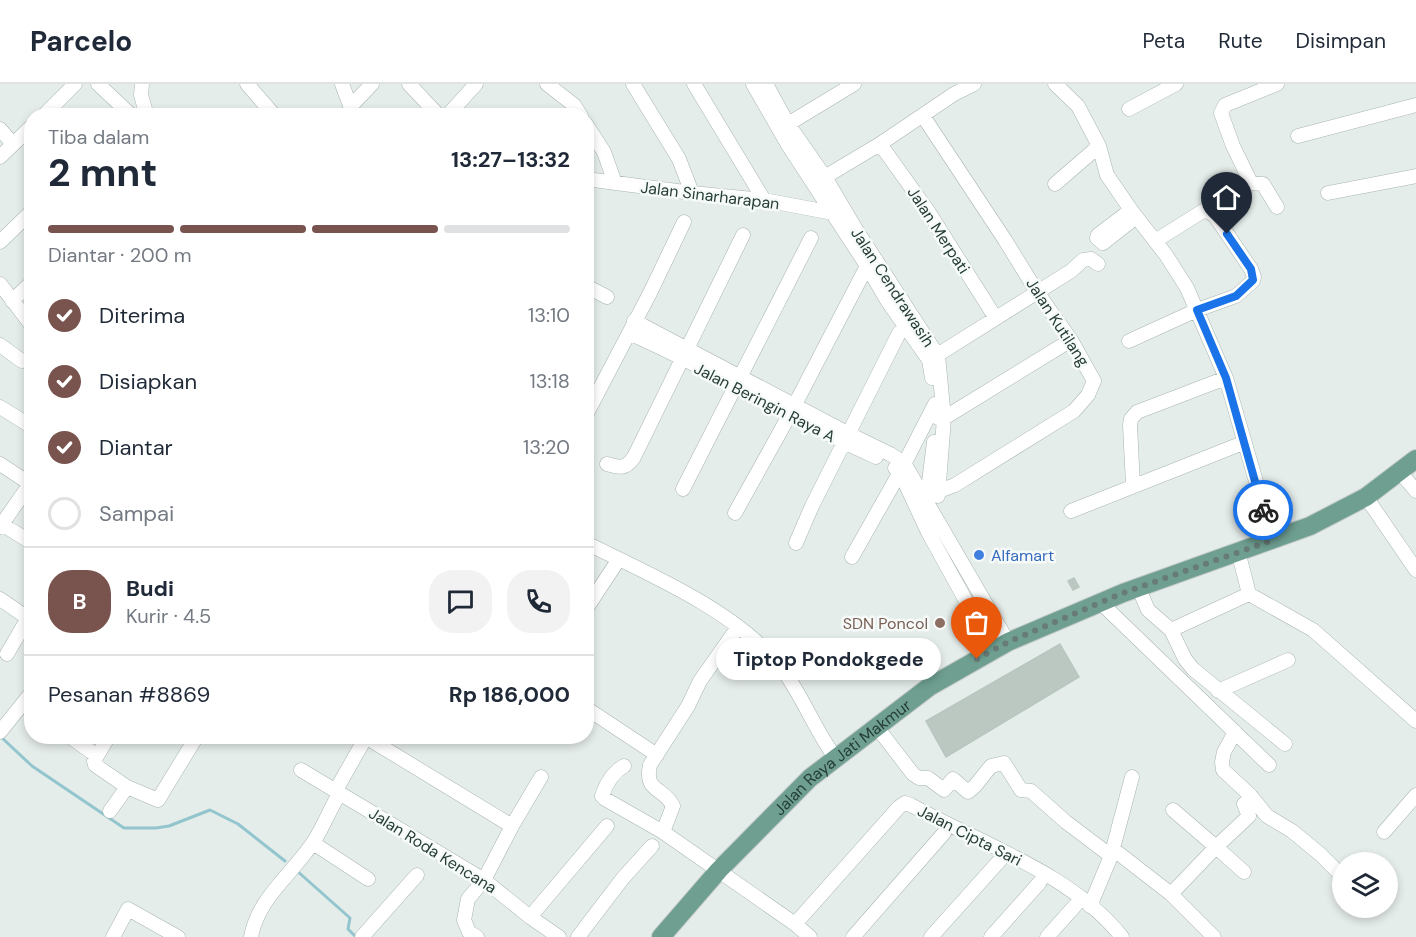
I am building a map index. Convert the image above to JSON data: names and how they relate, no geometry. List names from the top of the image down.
{
  "streets": {
    "main road": ["Jalan Raya Jati Makmur"],
    "street": [
      "Jalan Sinarharapan",
      "Jalan Merpati",
      "Jalan Cendrawasih",
      "Jalan Kutilang",
      "Jalan Cipta Sari",
      "Jalan Roda Kencana"
    ]
  },
  "crossings": [
    ["Jalan Sinarharapan", "Jalan Cendrawasih"],
    ["Jalan Cendrawasih", "Jalan Kutilang"]
  ],
  "places": ["Alfamart", "SDN Poncol", "Tiptop Pondokgede"],
  "page": {
    "header": "Parcelo",
    "nav": ["Peta", "Rute", "Disimpan"],
    "heading": ["2 mnt", "Tiba dalam", "13:27–13:32"],
    "panel": [
      "Budi",
      "Kurir · 4.5",
      "Pesanan #8869",
      "Rp 186,000"
    ],
    "bar": "Diantar · 200 m",
    "list": [
      ["Diterima", "13:10"],
      ["Disiapkan", "13:18"],
      ["Diantar", "13:20"],
      "Sampai"
    ],
    "round": "B",
    "bubble": "Tiptop Pondokgede"
  }
}
